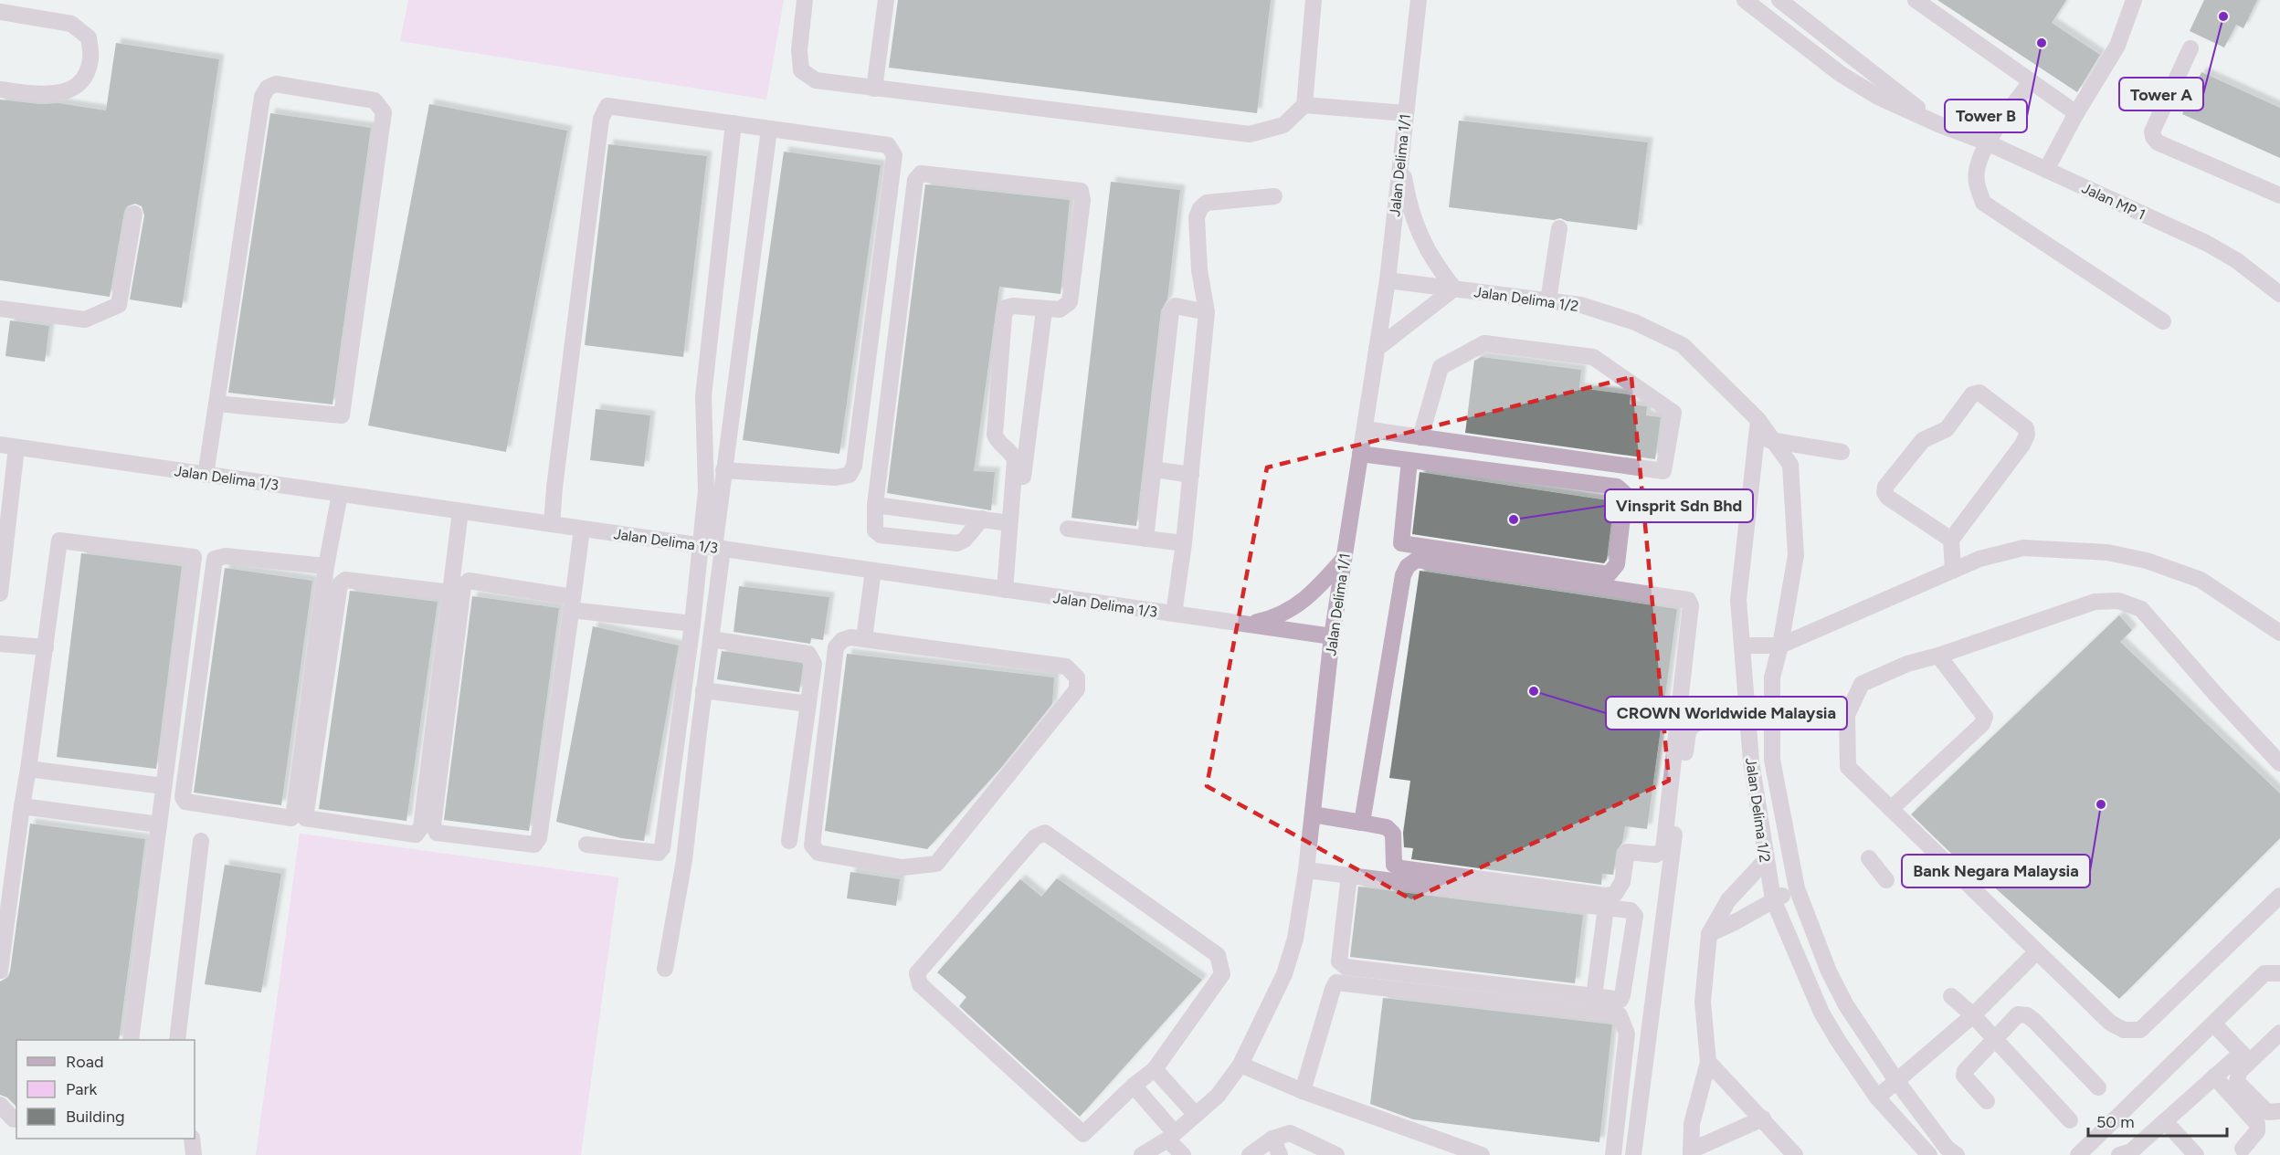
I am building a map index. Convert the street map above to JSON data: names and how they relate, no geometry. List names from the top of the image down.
{
  "streets": {
    "street": [
      "Jalan Delima 1/1",
      "Jalan MP 1",
      "Jalan Delima 1/2",
      "Jalan Delima 1/3"
    ]
  },
  "crossings": [
    ["Jalan Delima 1/1", "Jalan Delima 1/2"],
    ["Jalan Delima 1/1", "Jalan Delima 1/3"]
  ],
  "places": [
    "Tower A",
    "Tower B",
    "Vinsprit Sdn Bhd",
    "CROWN Worldwide Malaysia",
    "Bank Negara Malaysia"
  ],
  "legend": ["Road", "Park", "Building"],
  "scale_bar": "50 m"
}
